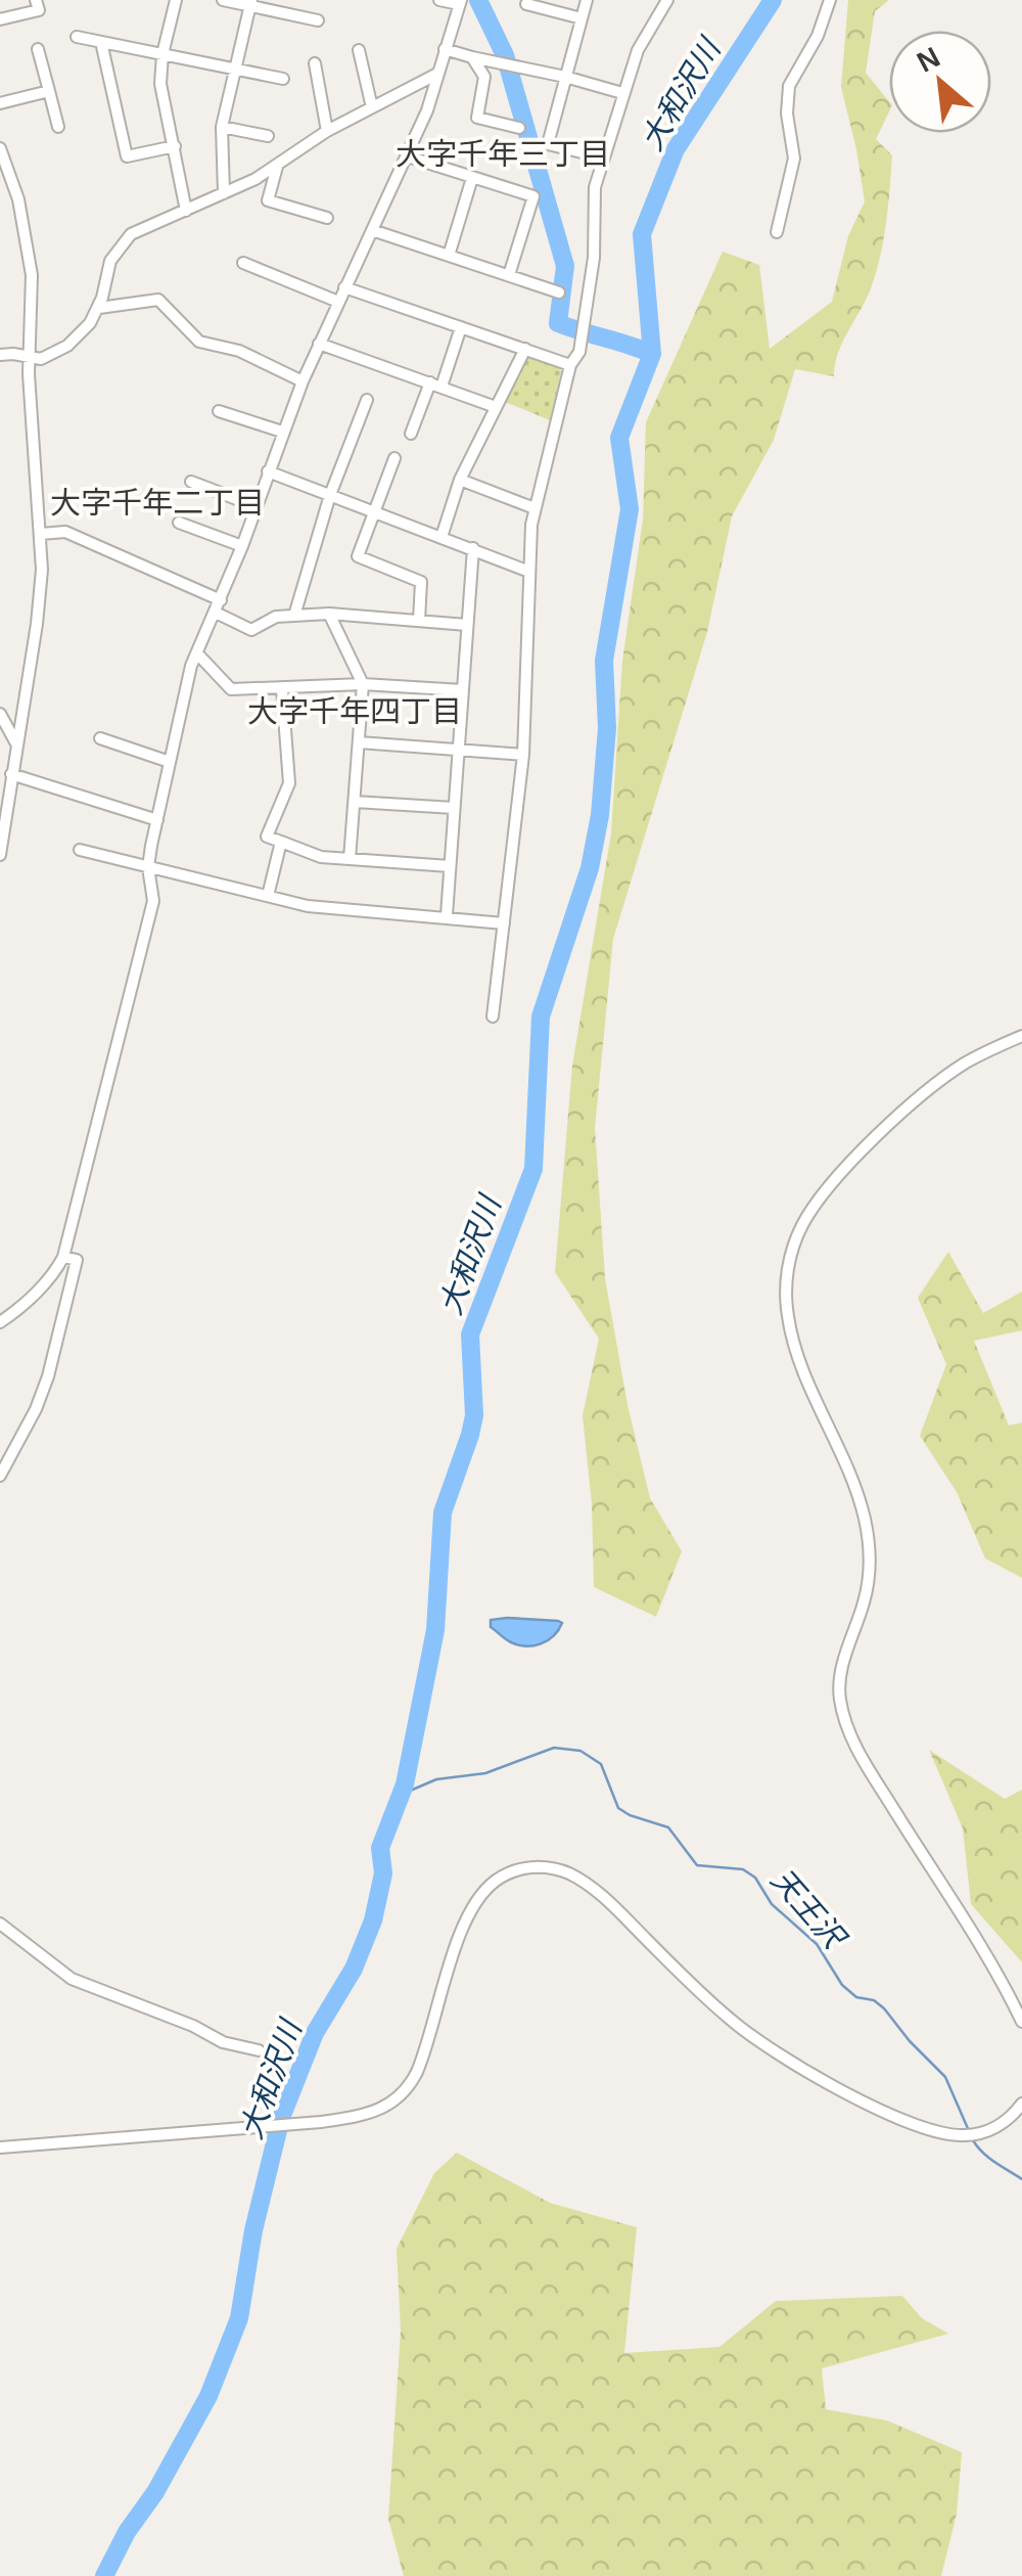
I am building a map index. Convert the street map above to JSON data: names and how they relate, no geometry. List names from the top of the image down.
{
  "districts": ["大字千年三丁目", "大字千年二丁目", "大字千年四丁目"],
  "water": ["大和沢川", "天王沢"],
  "north": "top left"
}
